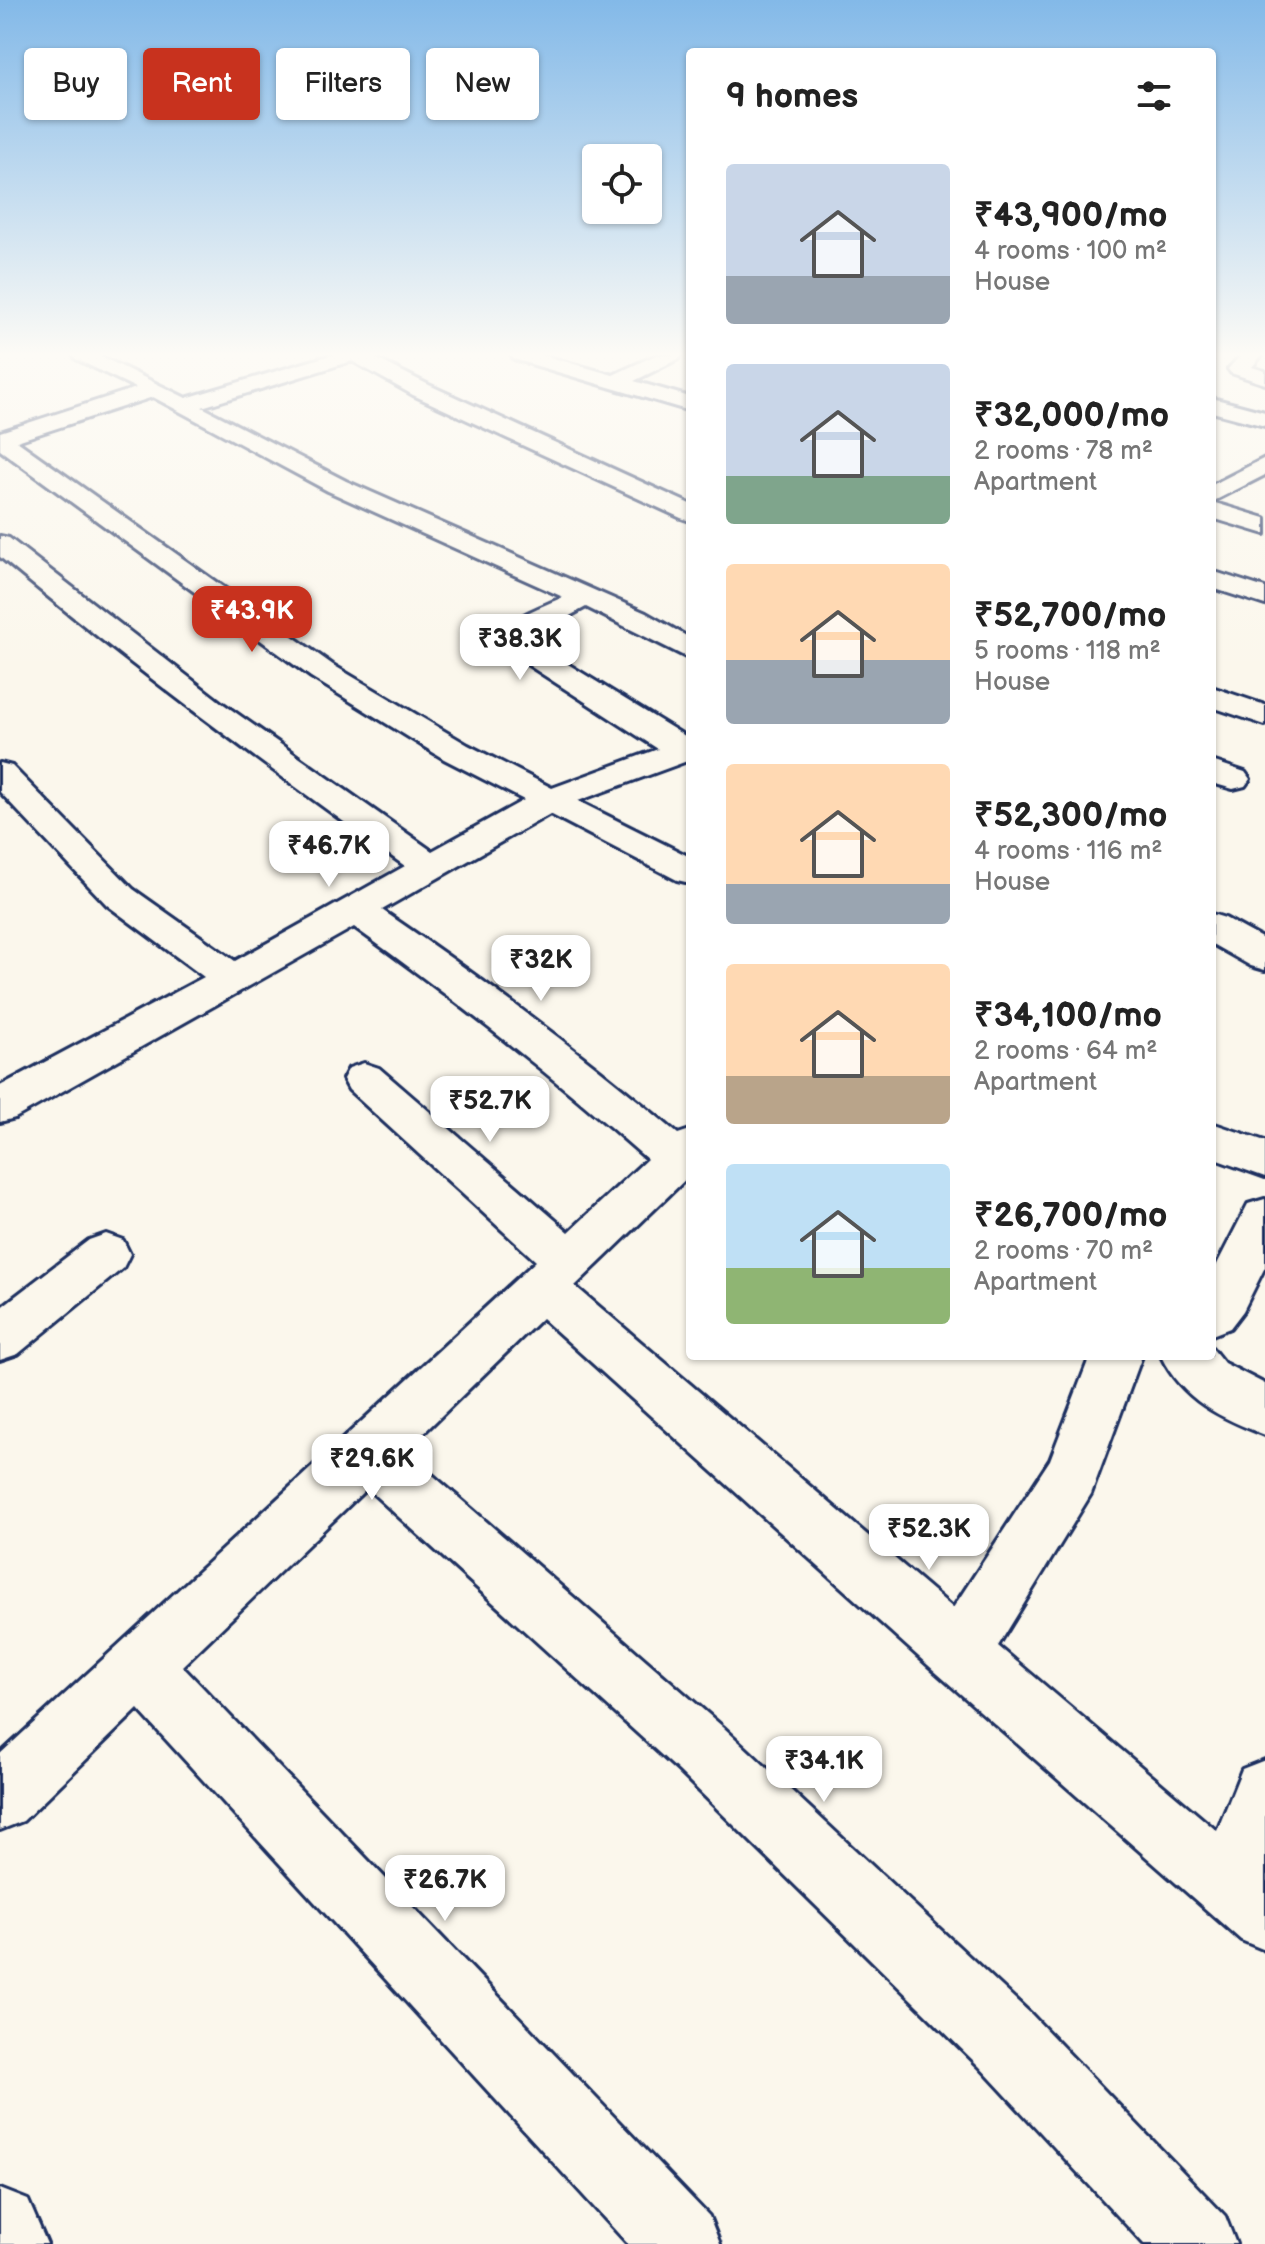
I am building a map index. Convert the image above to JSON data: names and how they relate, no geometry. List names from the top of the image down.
{
  "page": {
    "chip": [
      "Buy",
      "Rent",
      "Filters",
      "New"
    ],
    "heading": "9 homes",
    "list": [
      {
        "name": "₹43,900/mo",
        "note": "4 rooms · 100 m² · House"
      },
      {
        "name": "₹32,000/mo",
        "note": "2 rooms · 78 m² · Apartment"
      },
      {
        "name": "₹52,700/mo",
        "note": "5 rooms · 118 m² · House"
      },
      {
        "name": "₹52,300/mo",
        "note": "4 rooms · 116 m² · House"
      },
      {
        "name": "₹34,100/mo",
        "note": "2 rooms · 64 m² · Apartment"
      },
      {
        "name": "₹26,700/mo",
        "note": "2 rooms · 70 m² · Apartment"
      }
    ],
    "price": [
      "₹43.9K",
      "₹38.3K",
      "₹46.7K",
      "₹32K",
      "₹52.7K",
      "₹29.6K",
      "₹52.3K",
      "₹34.1K",
      "₹26.7K"
    ]
  }
}
